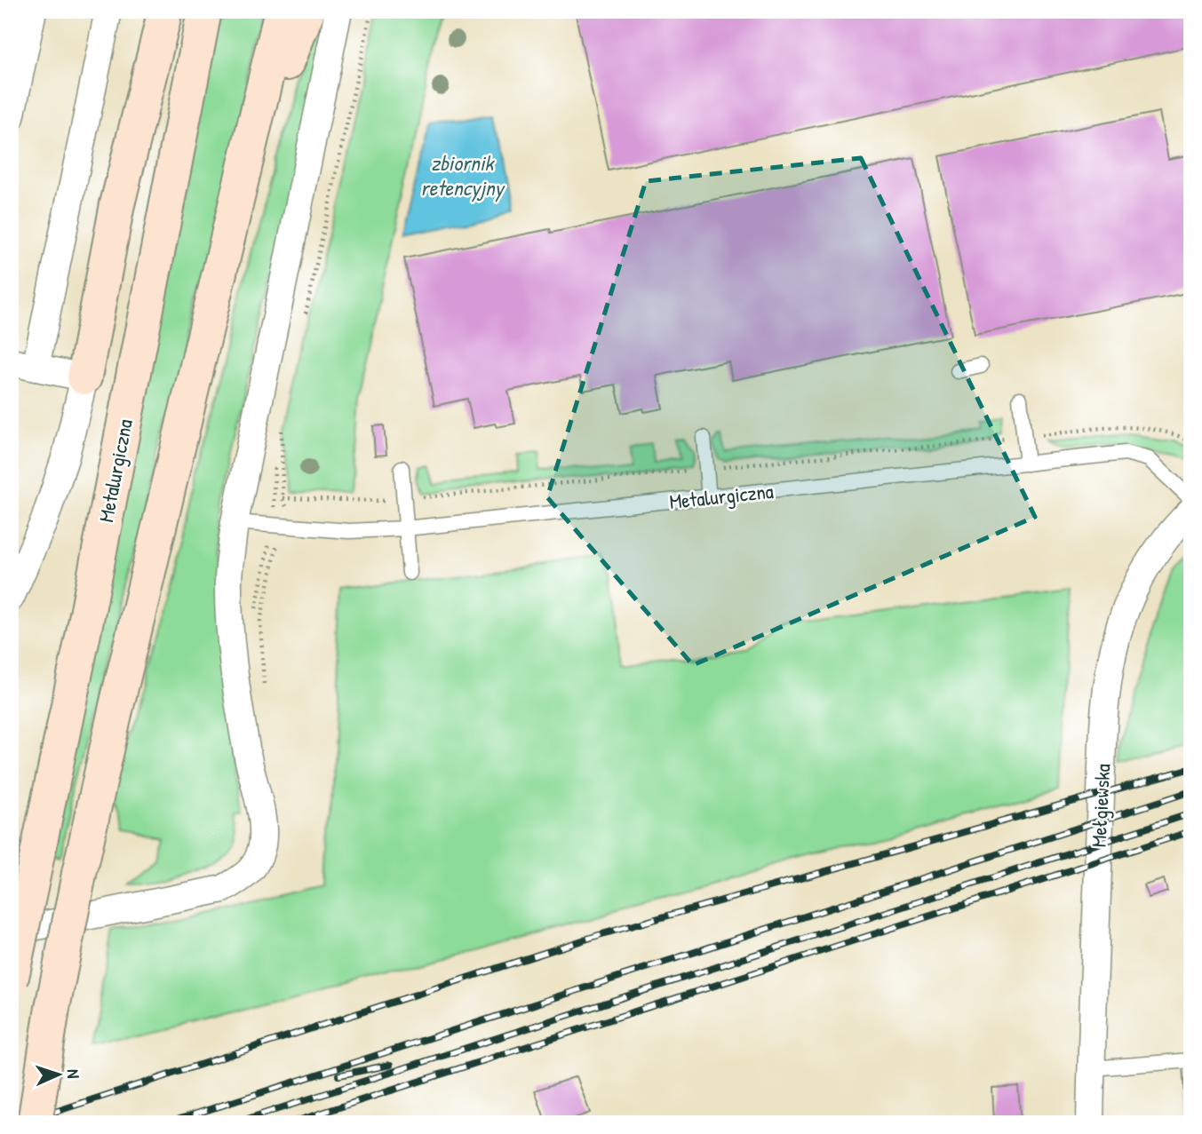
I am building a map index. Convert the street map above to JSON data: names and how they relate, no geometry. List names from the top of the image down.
{
  "streets": {
    "main road": ["Metalurgiczna"],
    "street": ["Mełgiewska"]
  },
  "water": ["zbiornik retencyjny"],
  "north": "right"
}
